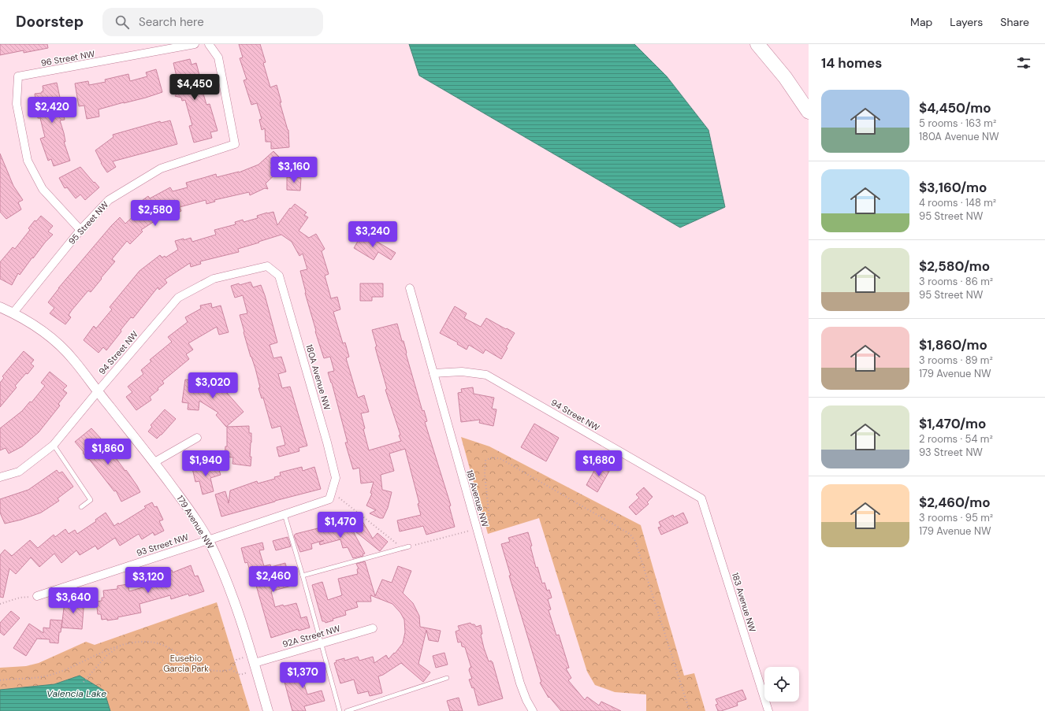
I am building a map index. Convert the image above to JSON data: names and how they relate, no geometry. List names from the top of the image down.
{
  "streets": {
    "street": [
      "96 Street NW",
      "95 Street NW",
      "94 Street NW",
      "180A Avenue NW",
      "181 Avenue NW",
      "179 Avenue NW",
      "93 Street NW",
      "183 Avenue NW",
      "92A Street NW"
    ]
  },
  "crossings": [
    ["96 Street NW", "95 Street NW"],
    ["95 Street NW", "179 Avenue NW"],
    ["94 Street NW", "180A Avenue NW"],
    ["94 Street NW", "181 Avenue NW"],
    ["94 Street NW", "179 Avenue NW"],
    ["94 Street NW", "183 Avenue NW"],
    ["180A Avenue NW", "93 Street NW"],
    ["179 Avenue NW", "93 Street NW"],
    ["179 Avenue NW", "92A Street NW"]
  ],
  "water": ["Valencia Lake"],
  "parks": ["Eusebio Garcia Park"],
  "page": {
    "header": "Doorstep",
    "search": "Search here",
    "nav": ["Map", "Layers", "Share"],
    "heading": "14 homes",
    "price": [
      "$4,450",
      "$2,420",
      "$3,160",
      "$2,580",
      "$3,240",
      "$3,020",
      "$1,860",
      "$1,940",
      "$1,680",
      "$1,470",
      "$2,460",
      "$3,120",
      "$3,640",
      "$1,370"
    ],
    "list": [
      {
        "name": "$4,450/mo",
        "note": "5 rooms · 163 m² · 180A Avenue NW"
      },
      {
        "name": "$3,160/mo",
        "note": "4 rooms · 148 m² · 95 Street NW"
      },
      {
        "name": "$2,580/mo",
        "note": "3 rooms · 86 m² · 95 Street NW"
      },
      {
        "name": "$1,860/mo",
        "note": "3 rooms · 89 m² · 179 Avenue NW"
      },
      {
        "name": "$1,470/mo",
        "note": "2 rooms · 54 m² · 93 Street NW"
      },
      {
        "name": "$2,460/mo",
        "note": "3 rooms · 95 m² · 179 Avenue NW"
      }
    ]
  }
}
